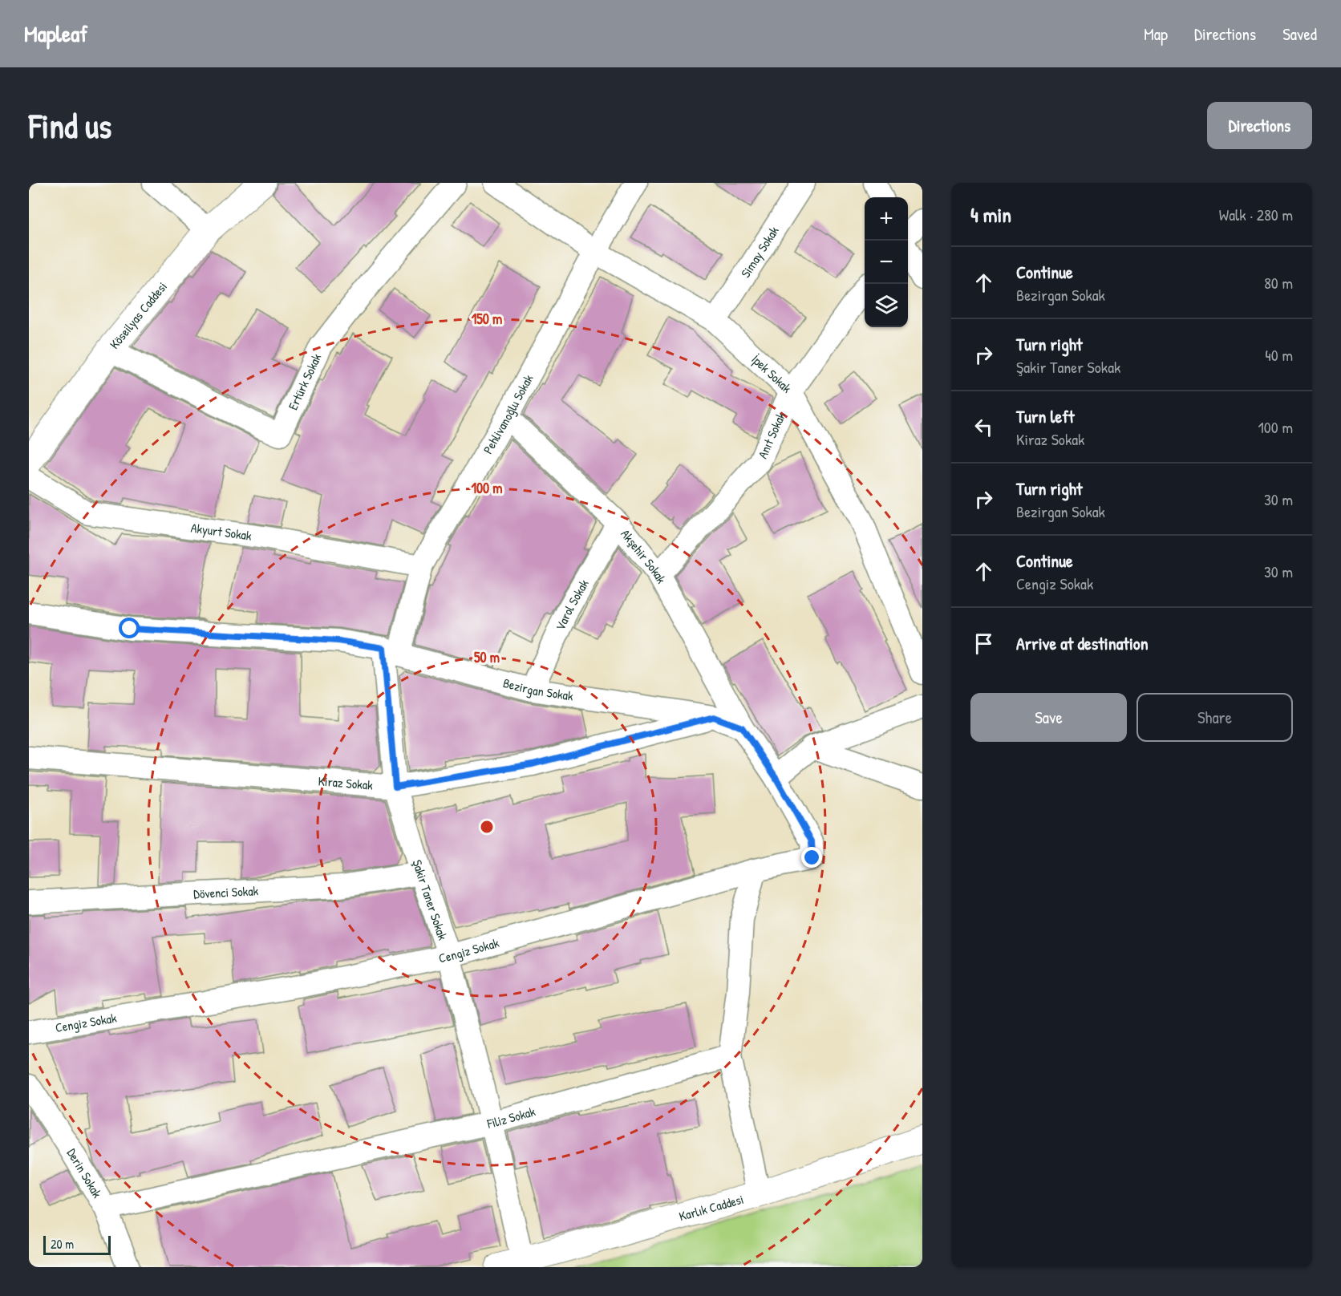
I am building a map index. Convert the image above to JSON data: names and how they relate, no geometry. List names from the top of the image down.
{
  "streets": {
    "street": [
      "Simay Sokak",
      "Köseilyas Caddesi",
      "İpek Sokak",
      "Ertürk Sokak",
      "Pehlivanoğlu Sokak",
      "Anıt Sokak",
      "Akyurt Sokak",
      "Akşehir Sokak",
      "Varol Sokak",
      "Bezirgan Sokak",
      "Kiraz Sokak",
      "Dövenci Sokak",
      "Şakir Taner Sokak",
      "Cengiz Sokak",
      "Filiz Sokak",
      "Derin Sokak",
      "Karlık Caddesi"
    ]
  },
  "crossings": [
    ["Simay Sokak", "İpek Sokak"],
    ["Köseilyas Caddesi", "Ertürk Sokak"],
    ["İpek Sokak", "Pehlivanoğlu Sokak"],
    ["İpek Sokak", "Anıt Sokak"],
    ["Pehlivanoğlu Sokak", "Akyurt Sokak"],
    ["Pehlivanoğlu Sokak", "Akşehir Sokak"],
    ["Pehlivanoğlu Sokak", "Bezirgan Sokak"],
    ["Pehlivanoğlu Sokak", "Şakir Taner Sokak"],
    ["Anıt Sokak", "Akşehir Sokak"],
    ["Akşehir Sokak", "Varol Sokak"],
    ["Akşehir Sokak", "Bezirgan Sokak"],
    ["Varol Sokak", "Bezirgan Sokak"],
    ["Bezirgan Sokak", "Kiraz Sokak"],
    ["Bezirgan Sokak", "Şakir Taner Sokak"],
    ["Kiraz Sokak", "Şakir Taner Sokak"],
    ["Dövenci Sokak", "Şakir Taner Sokak"],
    ["Şakir Taner Sokak", "Cengiz Sokak"],
    ["Şakir Taner Sokak", "Filiz Sokak"],
    ["Şakir Taner Sokak", "Karlık Caddesi"],
    ["Filiz Sokak", "Derin Sokak"]
  ],
  "scale_bar": "20 m",
  "page": {
    "header": "Mapleaf",
    "nav": ["Map", "Directions", "Saved"],
    "buttons": [
      "Directions",
      ["Save", "Share"]
    ],
    "title": "Find us",
    "heading": ["4 min", "Walk · 280 m"],
    "map_buttons": ["+", "−"],
    "list": [
      ["Continue", "Bezirgan Sokak", "80 m"],
      ["Turn right", "Şakir Taner Sokak", "40 m"],
      ["Turn left", "Kiraz Sokak", "100 m"],
      ["Turn right", "Bezirgan Sokak", "30 m"],
      ["Continue", "Cengiz Sokak", "30 m"],
      "Arrive at destination"
    ],
    "scale": "20 m"
  },
  "rings": ["150 m", "100 m", "50 m"]
}
